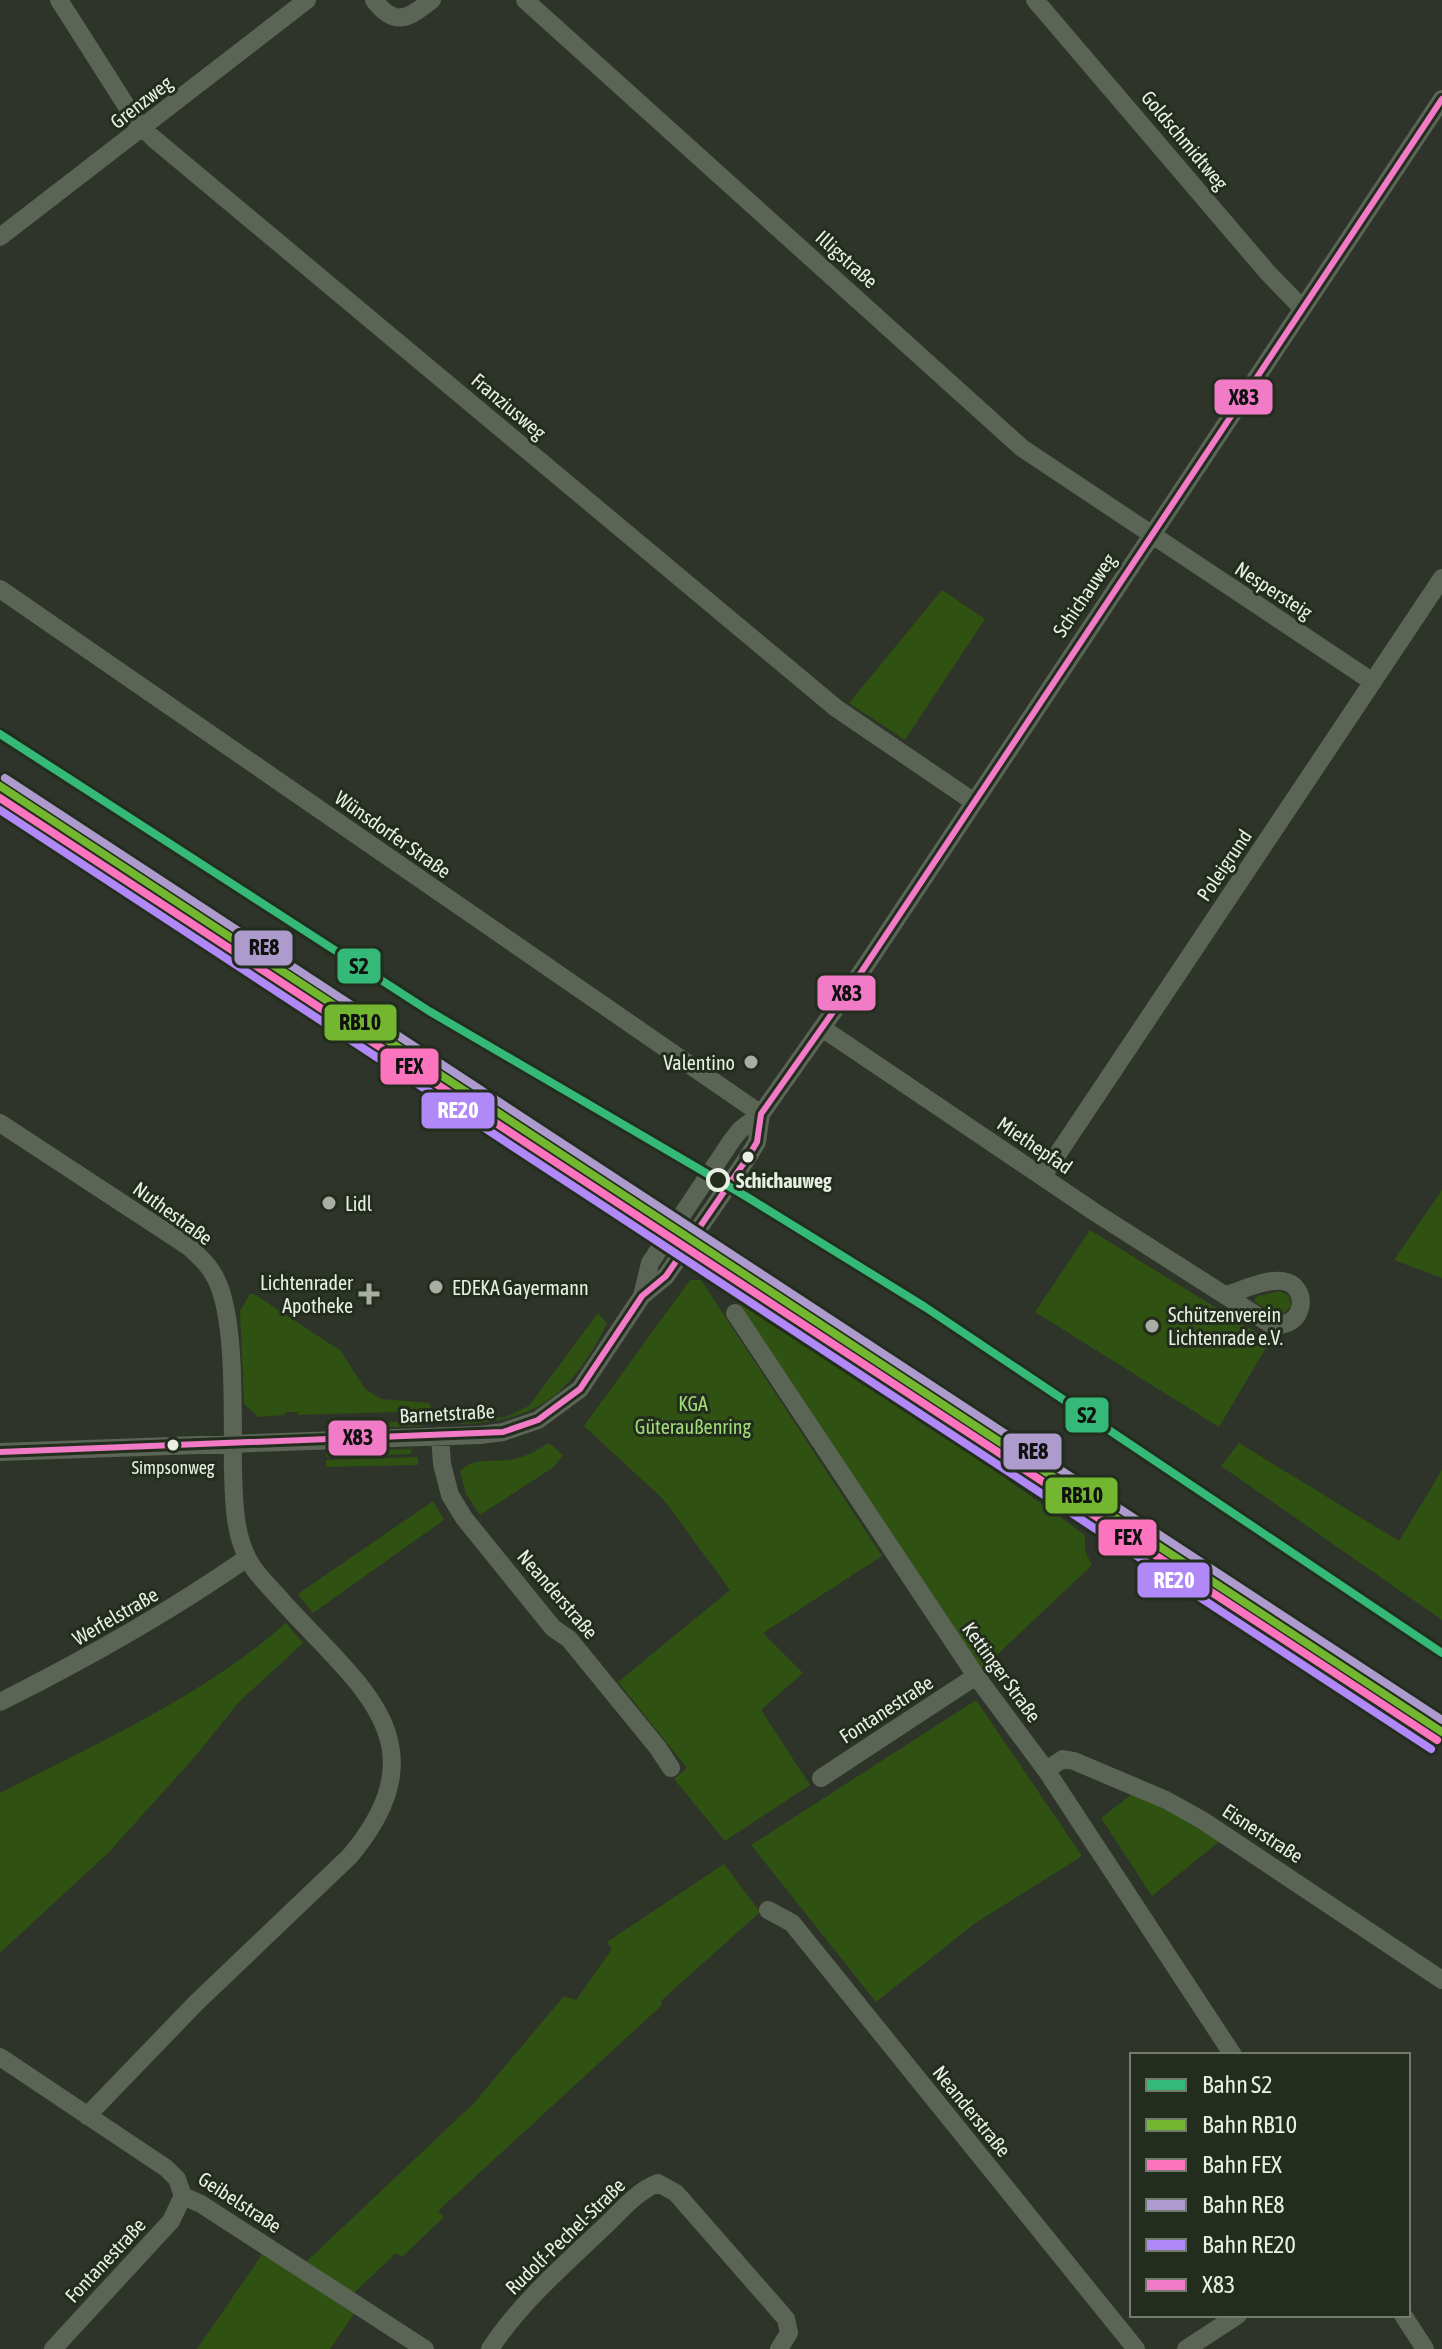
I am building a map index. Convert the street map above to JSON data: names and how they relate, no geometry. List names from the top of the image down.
{
  "streets": {
    "street": [
      "Grenzweg",
      "Goldschmidtweg",
      "Illigstraße",
      "Franziusweg",
      "Nespersteig",
      "Schichauweg",
      "Wünsdorfer Straße",
      "Poleigrund",
      "Miethepfad",
      "Nuthestraße",
      "Barnetstraße",
      "Neanderstraße",
      "Werfelstraße",
      "Kettinger Straße",
      "Fontanestraße",
      "Eisnerstraße",
      "Geibelstraße",
      "Rudolf-Pechel-Straße"
    ]
  },
  "crossings": [
    ["Grenzweg", "Franziusweg"],
    ["Goldschmidtweg", "Schichauweg"],
    ["Illigstraße", "Nespersteig"],
    ["Illigstraße", "Schichauweg"],
    ["Franziusweg", "Schichauweg"],
    ["Nespersteig", "Schichauweg"],
    ["Nespersteig", "Poleigrund"],
    ["Schichauweg", "Wünsdorfer Straße"],
    ["Schichauweg", "Miethepfad"],
    ["Schichauweg", "Barnetstraße"],
    ["Wünsdorfer Straße", "Barnetstraße"],
    ["Poleigrund", "Miethepfad"],
    ["Nuthestraße", "Barnetstraße"],
    ["Barnetstraße", "Neanderstraße"],
    ["Kettinger Straße", "Fontanestraße"],
    ["Kettinger Straße", "Eisnerstraße"],
    ["Fontanestraße", "Geibelstraße"]
  ],
  "parks": ["KGA Güteraußenring"],
  "places": {
    "other": [
      "Valentino",
      "Schichauweg",
      "Lidl",
      "EDEKA Gayermann",
      "Schützenverein Lichtenrade e.V.",
      "Simpsonweg"
    ],
    "health": ["Lichtenrader Apotheke"]
  },
  "lines": [
    "transit line X83",
    "rail line S2",
    "rail line RE8",
    "rail line RB10",
    "rail line FEX",
    "rail line RE20"
  ],
  "legend": [
    "Bahn S2",
    "Bahn RB10",
    "Bahn FEX",
    "Bahn RE8",
    "Bahn RE20",
    "X83"
  ]
}
